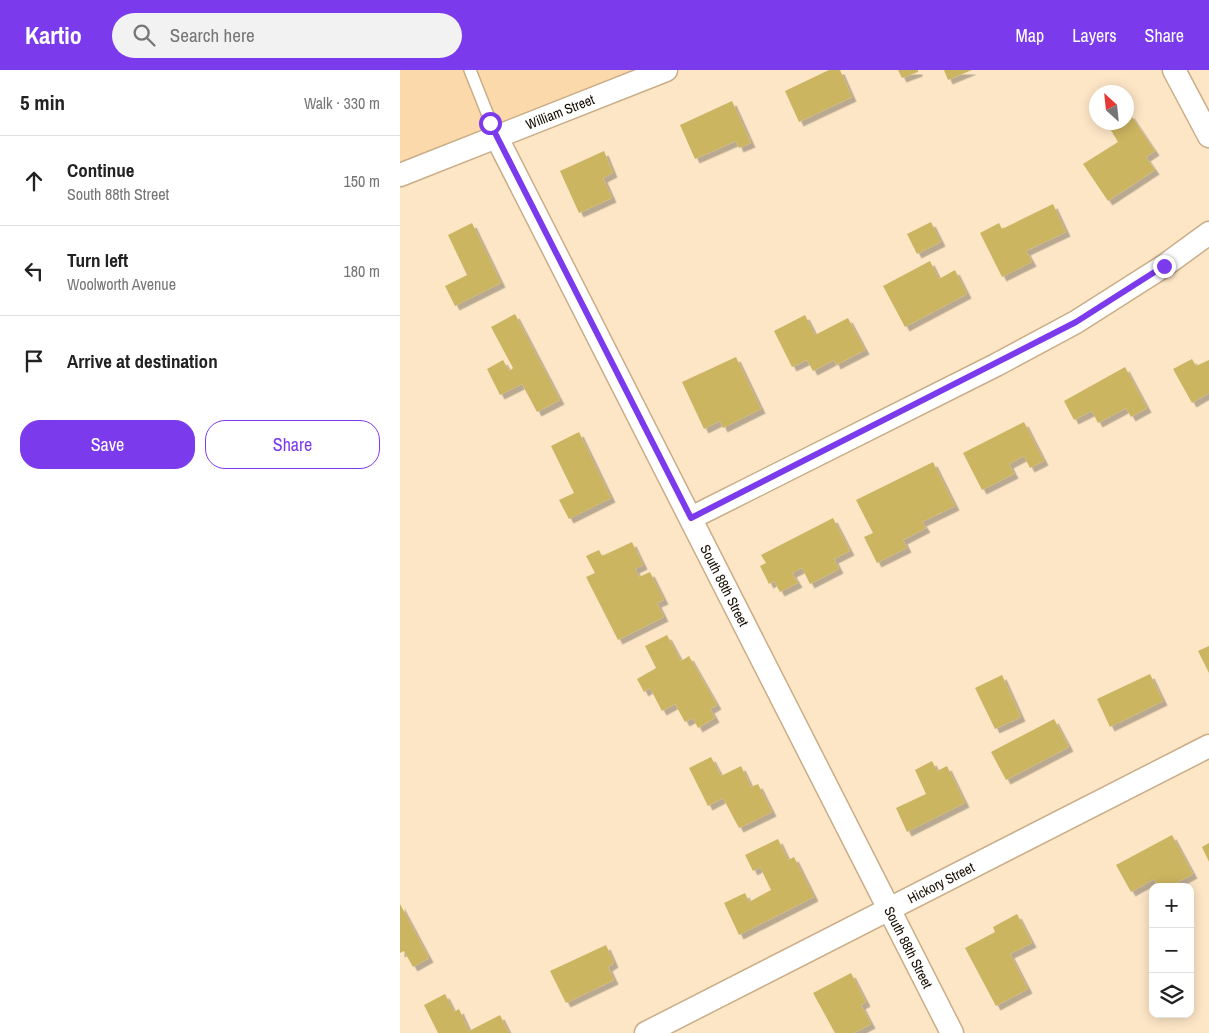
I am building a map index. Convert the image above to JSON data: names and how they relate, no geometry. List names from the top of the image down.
{
  "streets": {
    "street": ["William Street", "South 88th Street", "Hickory Street"]
  },
  "crossings": [
    ["William Street", "South 88th Street"],
    ["South 88th Street", "Hickory Street"]
  ],
  "north": "top left",
  "page": {
    "header": "Kartio",
    "search": "Search here",
    "nav": ["Map", "Layers", "Share"],
    "heading": ["5 min", "Walk · 330 m"],
    "list": [
      ["Continue", "South 88th Street", "150 m"],
      ["Turn left", "Woolworth Avenue", "180 m"],
      "Arrive at destination"
    ],
    "buttons": ["Save", "Share"],
    "map_buttons": ["+", "−"]
  }
}
